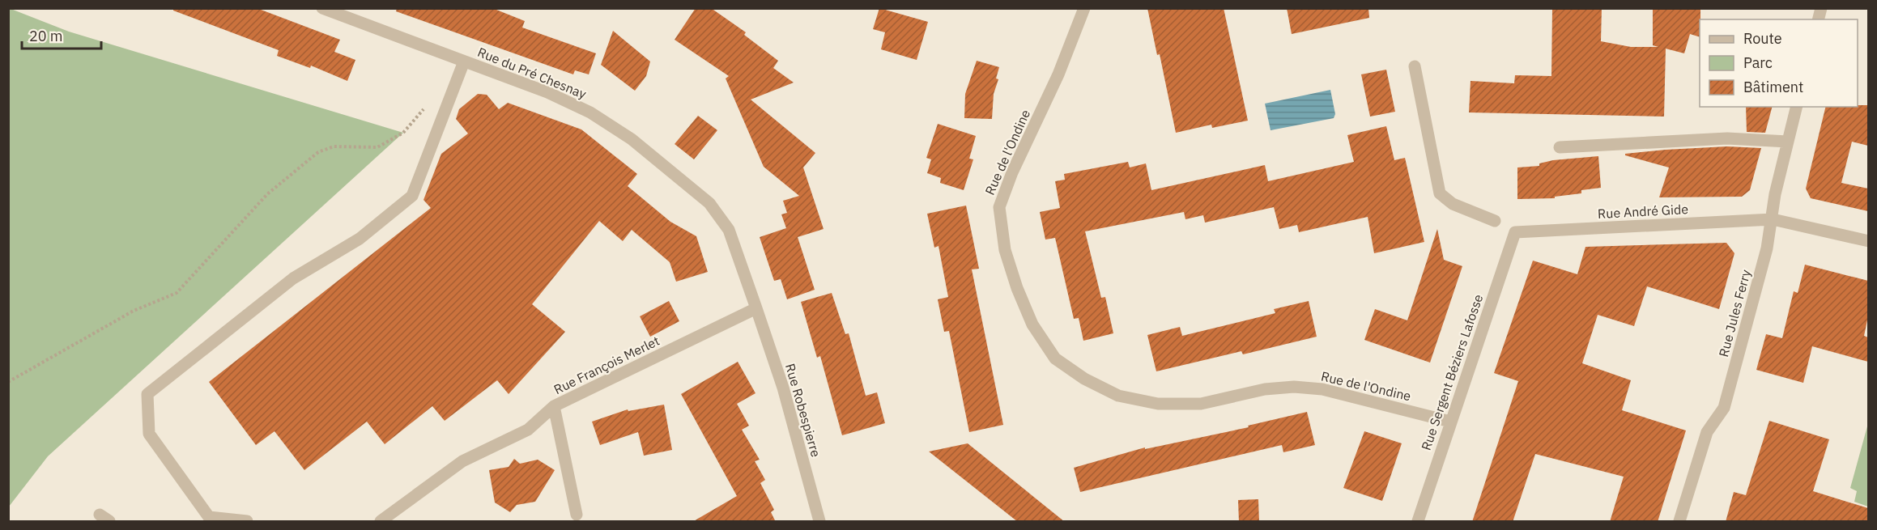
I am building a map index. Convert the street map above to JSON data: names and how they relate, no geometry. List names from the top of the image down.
{
  "streets": {
    "street": [
      "Rue du Pré Chesnay",
      "Rue de l'Ondine",
      "Rue André Gide",
      "Rue Jules Ferry",
      "Rue François Merlet",
      "Rue Sergent Béziers Lafosse",
      "Rue Robespierre"
    ]
  },
  "crossings": [
    ["Rue du Pré Chesnay", "Rue François Merlet"],
    ["Rue du Pré Chesnay", "Rue Robespierre"],
    ["Rue de l'Ondine", "Rue Sergent Béziers Lafosse"],
    ["Rue André Gide", "Rue Jules Ferry"],
    ["Rue André Gide", "Rue Sergent Béziers Lafosse"],
    ["Rue François Merlet", "Rue Robespierre"]
  ],
  "legend": ["Route", "Parc", "Bâtiment"],
  "scale_bar": "20 m"
}
